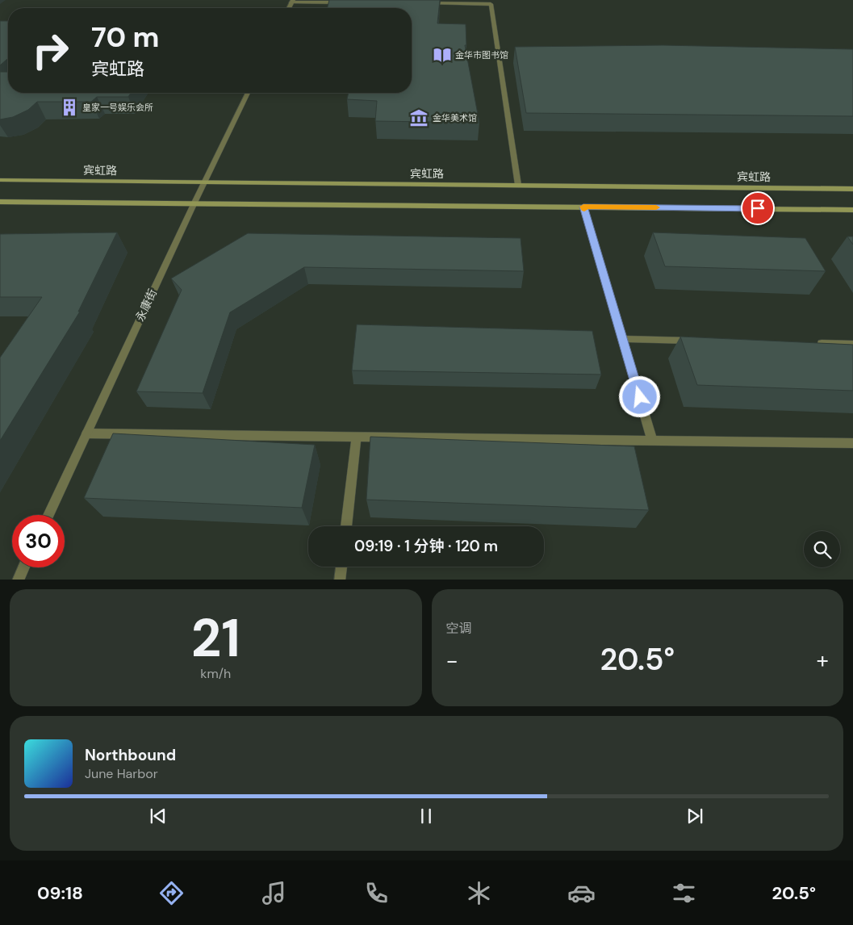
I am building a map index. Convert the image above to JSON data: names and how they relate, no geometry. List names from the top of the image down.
{
  "streets": {
    "main road": ["宾虹路"],
    "street": ["永康街"]
  },
  "crossings": [
    ["宾虹路", "永康街"]
  ],
  "places": {
    "library": ["金华市图书馆"],
    "building": ["皇家一号娱乐会所"],
    "museum": ["金华美术馆"]
  },
  "page": {
    "turn": ["70 m", "宾虹路"],
    "limit": "30",
    "trip": "09:19 · 1 分钟 · 120 m",
    "tile": [
      ["21", "km/h"],
      "空调"
    ],
    "heat": ["−", "20.5°", "+"],
    "song": ["Northbound", "June Harbor"],
    "tabs": ["09:18", "20.5°"]
  }
}
